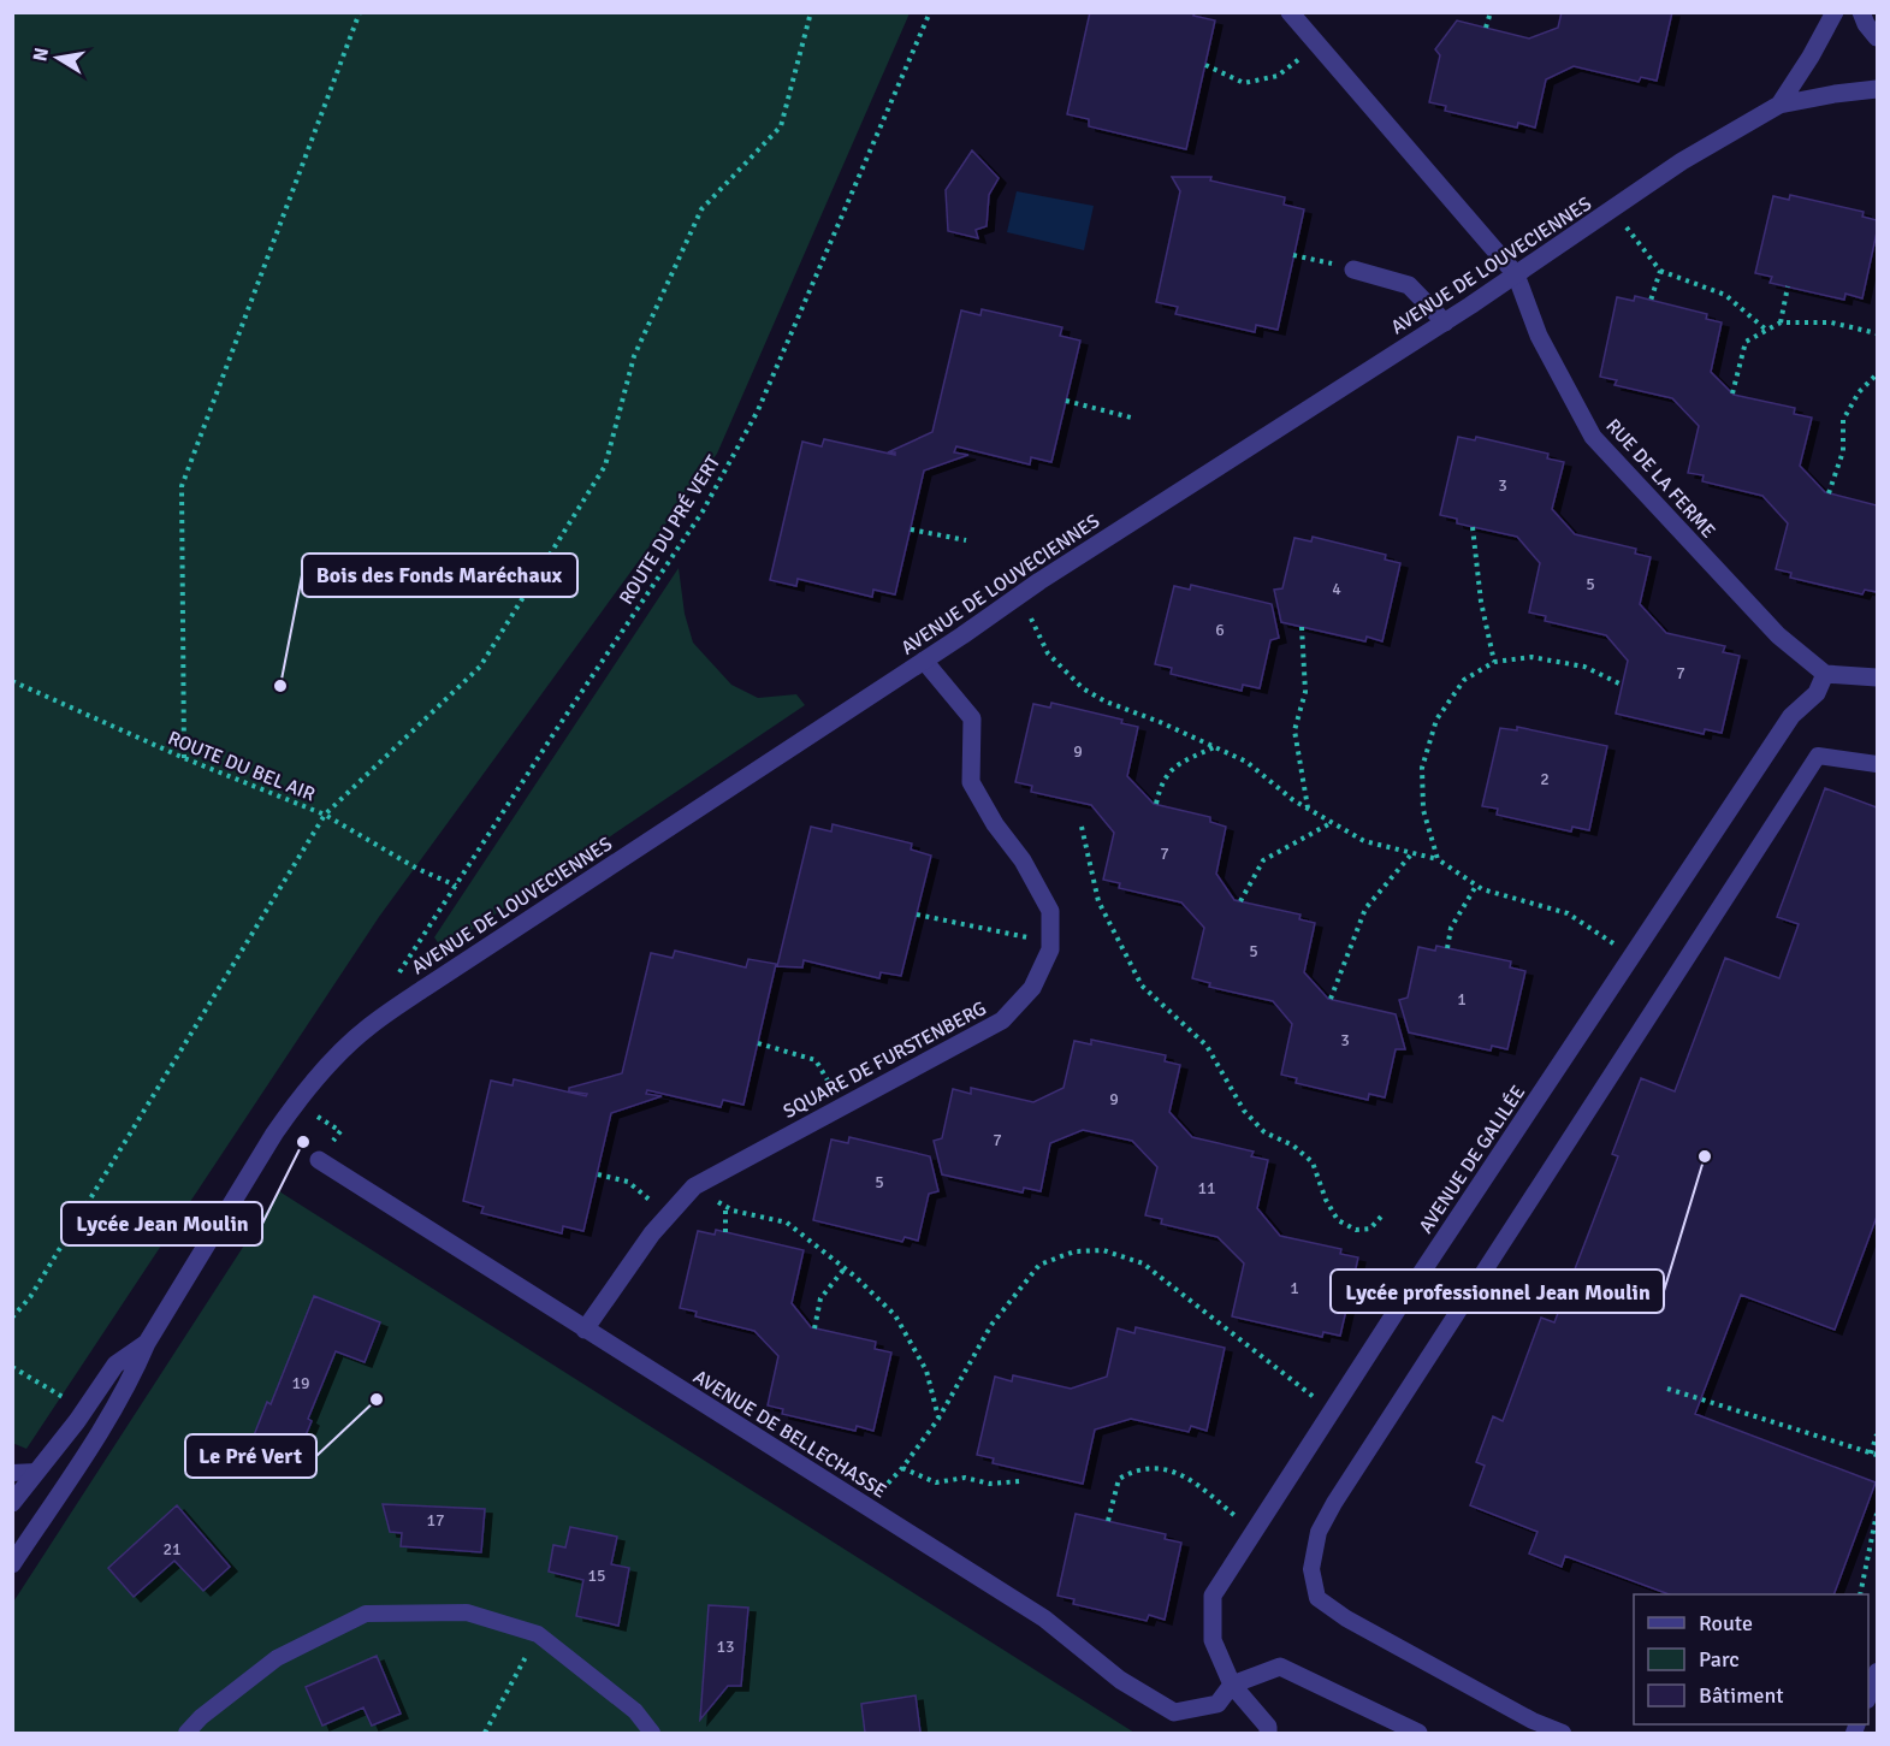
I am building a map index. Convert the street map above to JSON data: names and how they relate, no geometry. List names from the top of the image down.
{
  "streets": {
    "street": [
      "AVENUE DE LOUVECIENNES",
      "RUE DE LA FERME",
      "SQUARE DE FURSTENBERG",
      "AVENUE DE GALILÉE",
      "AVENUE DE BELLECHASSE"
    ],
    "path": ["ROUTE DU PRÉ VERT", "ROUTE DU BEL AIR"]
  },
  "crossings": [
    ["AVENUE DE LOUVECIENNES", "RUE DE LA FERME"],
    ["AVENUE DE LOUVECIENNES", "SQUARE DE FURSTENBERG"],
    ["RUE DE LA FERME", "AVENUE DE GALILÉE"],
    ["ROUTE DU PRÉ VERT", "ROUTE DU BEL AIR"],
    ["SQUARE DE FURSTENBERG", "AVENUE DE BELLECHASSE"],
    ["AVENUE DE GALILÉE", "AVENUE DE BELLECHASSE"]
  ],
  "places": [
    "Bois des Fonds Maréchaux",
    "Lycée Jean Moulin",
    "Lycée professionnel Jean Moulin",
    "Le Pré Vert"
  ],
  "house_numbers": [
    "3",
    "5",
    "4",
    "6",
    "7",
    "9",
    "2",
    "7",
    "5",
    "1",
    "3",
    "9",
    "7",
    "5",
    "11",
    "1",
    "19",
    "17",
    "21",
    "15",
    "13"
  ],
  "legend": ["Route", "Parc", "Bâtiment"],
  "north": "left"
}
